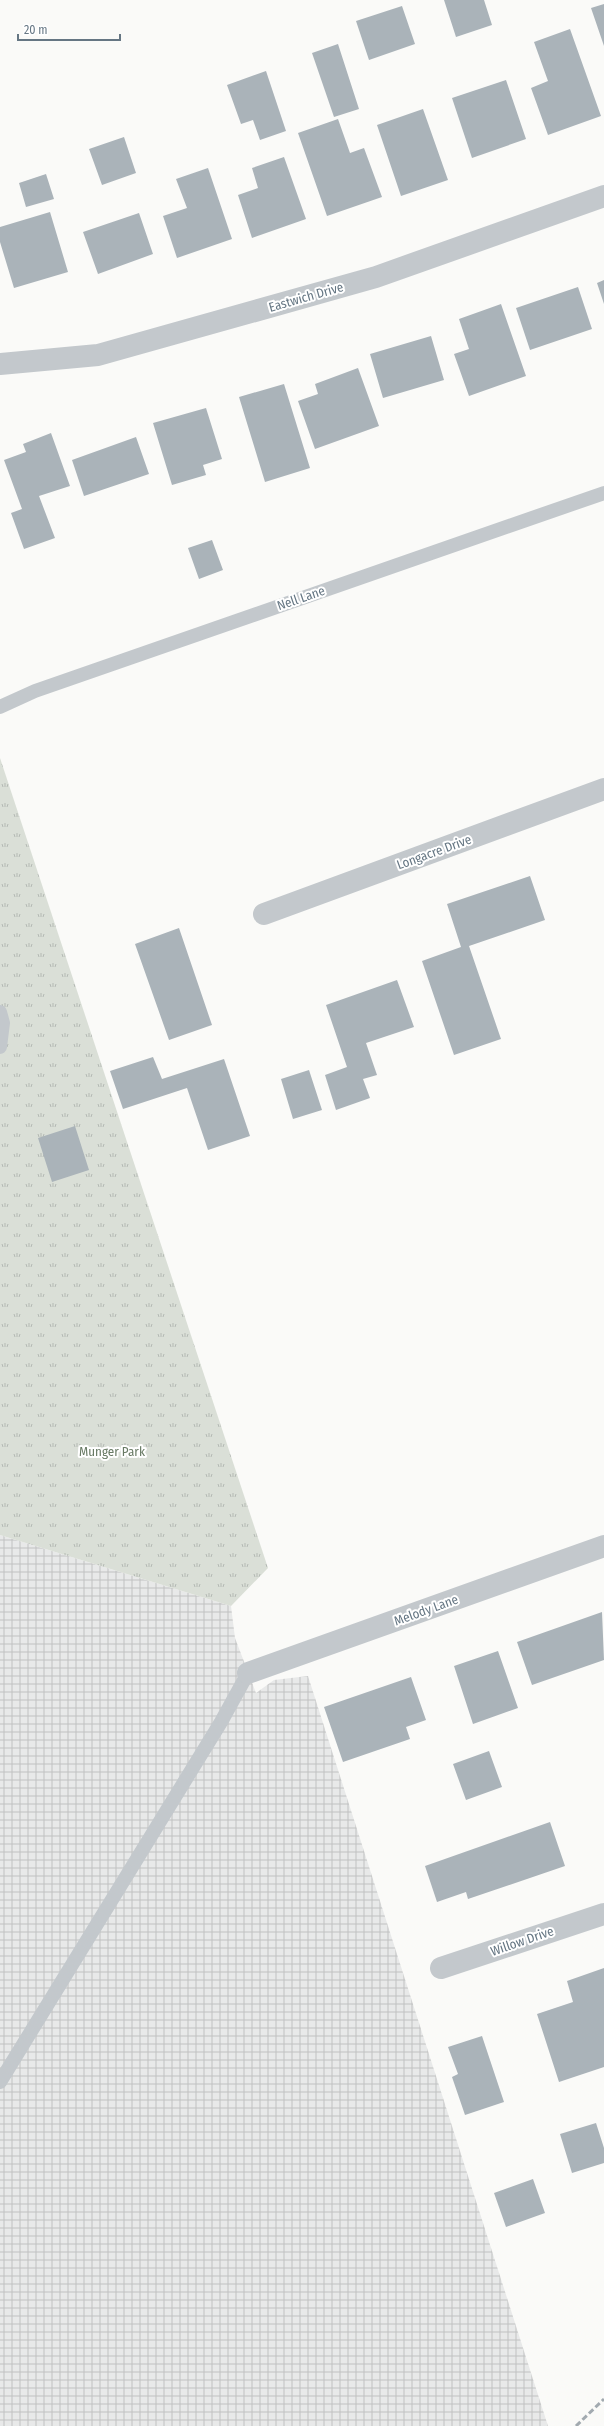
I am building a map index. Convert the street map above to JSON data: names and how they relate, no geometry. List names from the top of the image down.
{
  "streets": {
    "street": [
      "Eastwich Drive",
      "Longacre Drive",
      "Melody Lane",
      "Willow Drive"
    ],
    "lane": ["Nell Lane"]
  },
  "parks": ["Munger Park"],
  "scale_bar": "20 m"
}
